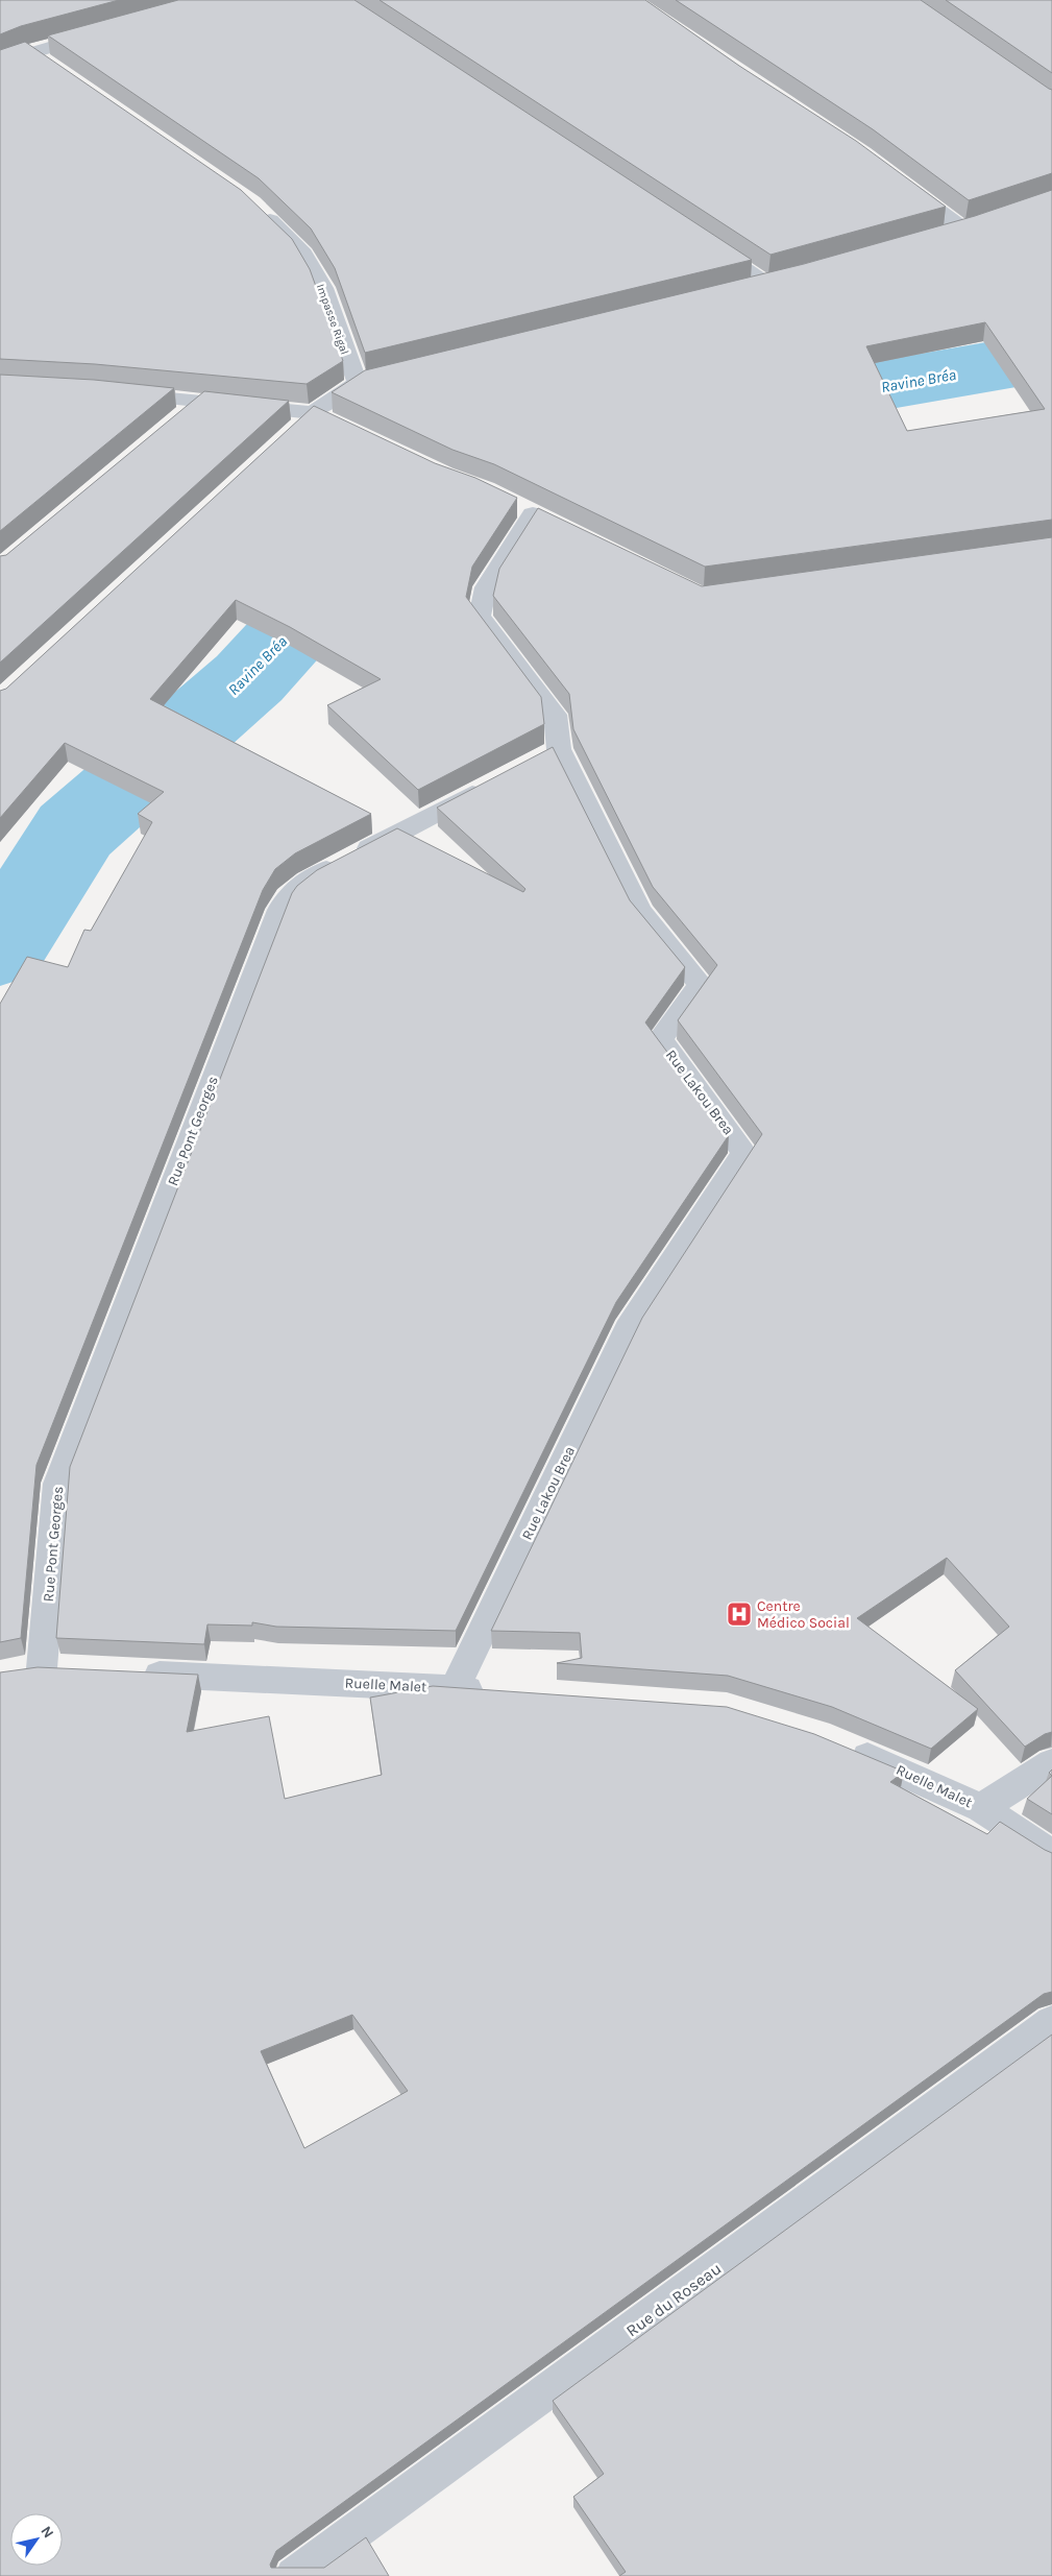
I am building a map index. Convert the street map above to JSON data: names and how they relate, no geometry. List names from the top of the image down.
{
  "streets": {
    "street": [
      "Impasse Rigal",
      "Rue Lakou Brea",
      "Rue Pont Georges",
      "Ruelle Malet",
      "Rue du Roseau"
    ]
  },
  "crossings": [
    ["Rue Lakou Brea", "Ruelle Malet"]
  ],
  "water": ["Ravine Bréa"],
  "places": {
    "hospital": ["Centre Médico Social"]
  },
  "north": "top right"
}
